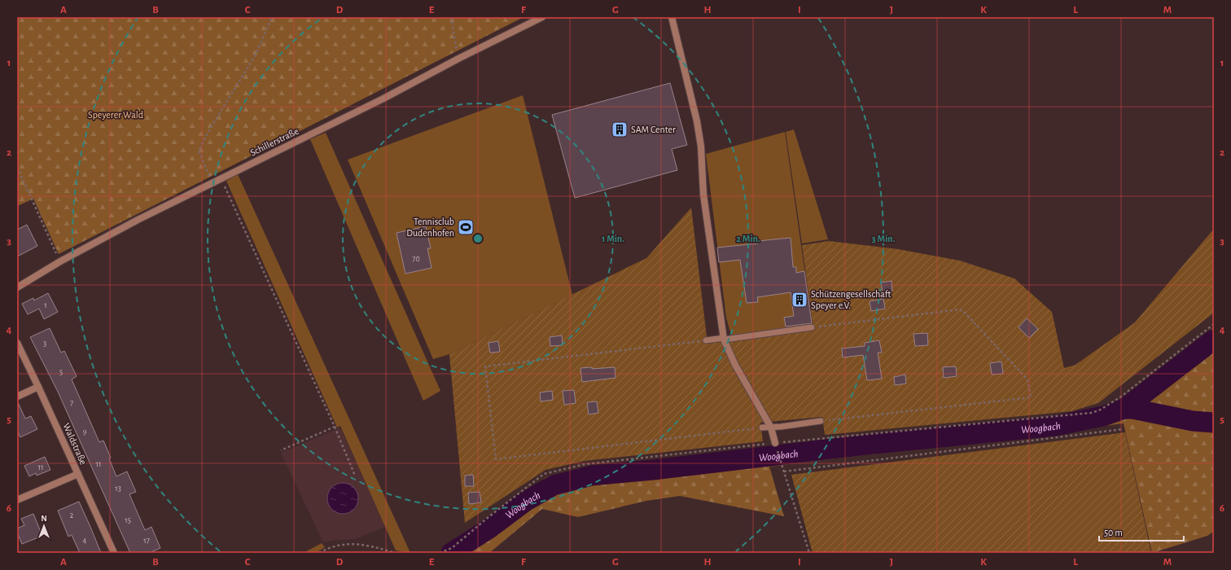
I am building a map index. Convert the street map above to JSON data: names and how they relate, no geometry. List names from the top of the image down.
{
  "streets": {
    "street": ["Schillerstraße", "Waldstraße"]
  },
  "water": ["Woogbach"],
  "parks": ["Speyerer Wald"],
  "places": {
    "building": ["SAM Center", "Schützengesellschaft Speyer e.V."],
    "sports": ["Tennisclub Dudenhofen"]
  },
  "house_numbers": [
    "70",
    "1",
    "3",
    "5",
    "7",
    "9",
    "11",
    "11",
    "13",
    "2",
    "15",
    "4",
    "17"
  ],
  "scale_bar": "50 m",
  "north": "top",
  "grid": {
    "columns": [
      "A",
      "B",
      "C",
      "D",
      "E",
      "F",
      "G",
      "H",
      "I",
      "J",
      "K",
      "L",
      "M"
    ],
    "rows": [
      "1",
      "2",
      "3",
      "4",
      "5",
      "6"
    ]
  },
  "rings": ["1 Min.", "2 Min.", "3 Min."]
}
